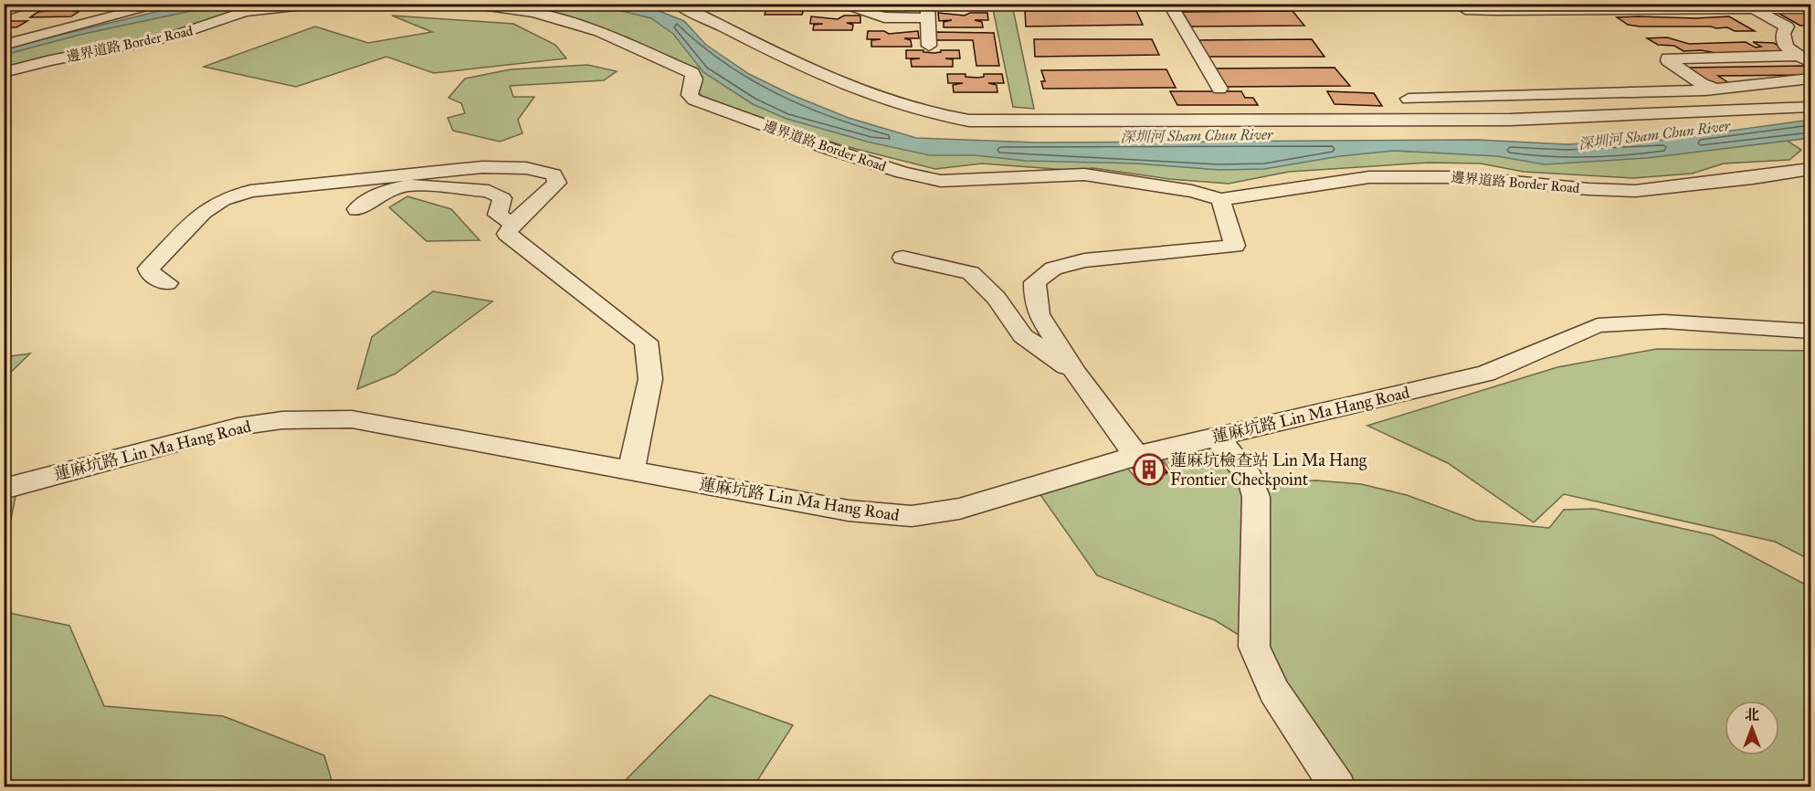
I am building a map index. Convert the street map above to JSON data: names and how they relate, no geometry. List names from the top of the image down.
{
  "streets": {
    "street": ["邊界道路 Border Road", "蓮麻坑路 Lin Ma Hang Road"]
  },
  "water": ["深圳河 Sham Chun River"],
  "places": {
    "building": ["蓮麻坑檢查站 Lin Ma Hang Frontier Checkpoint"]
  },
  "north": "top"
}
